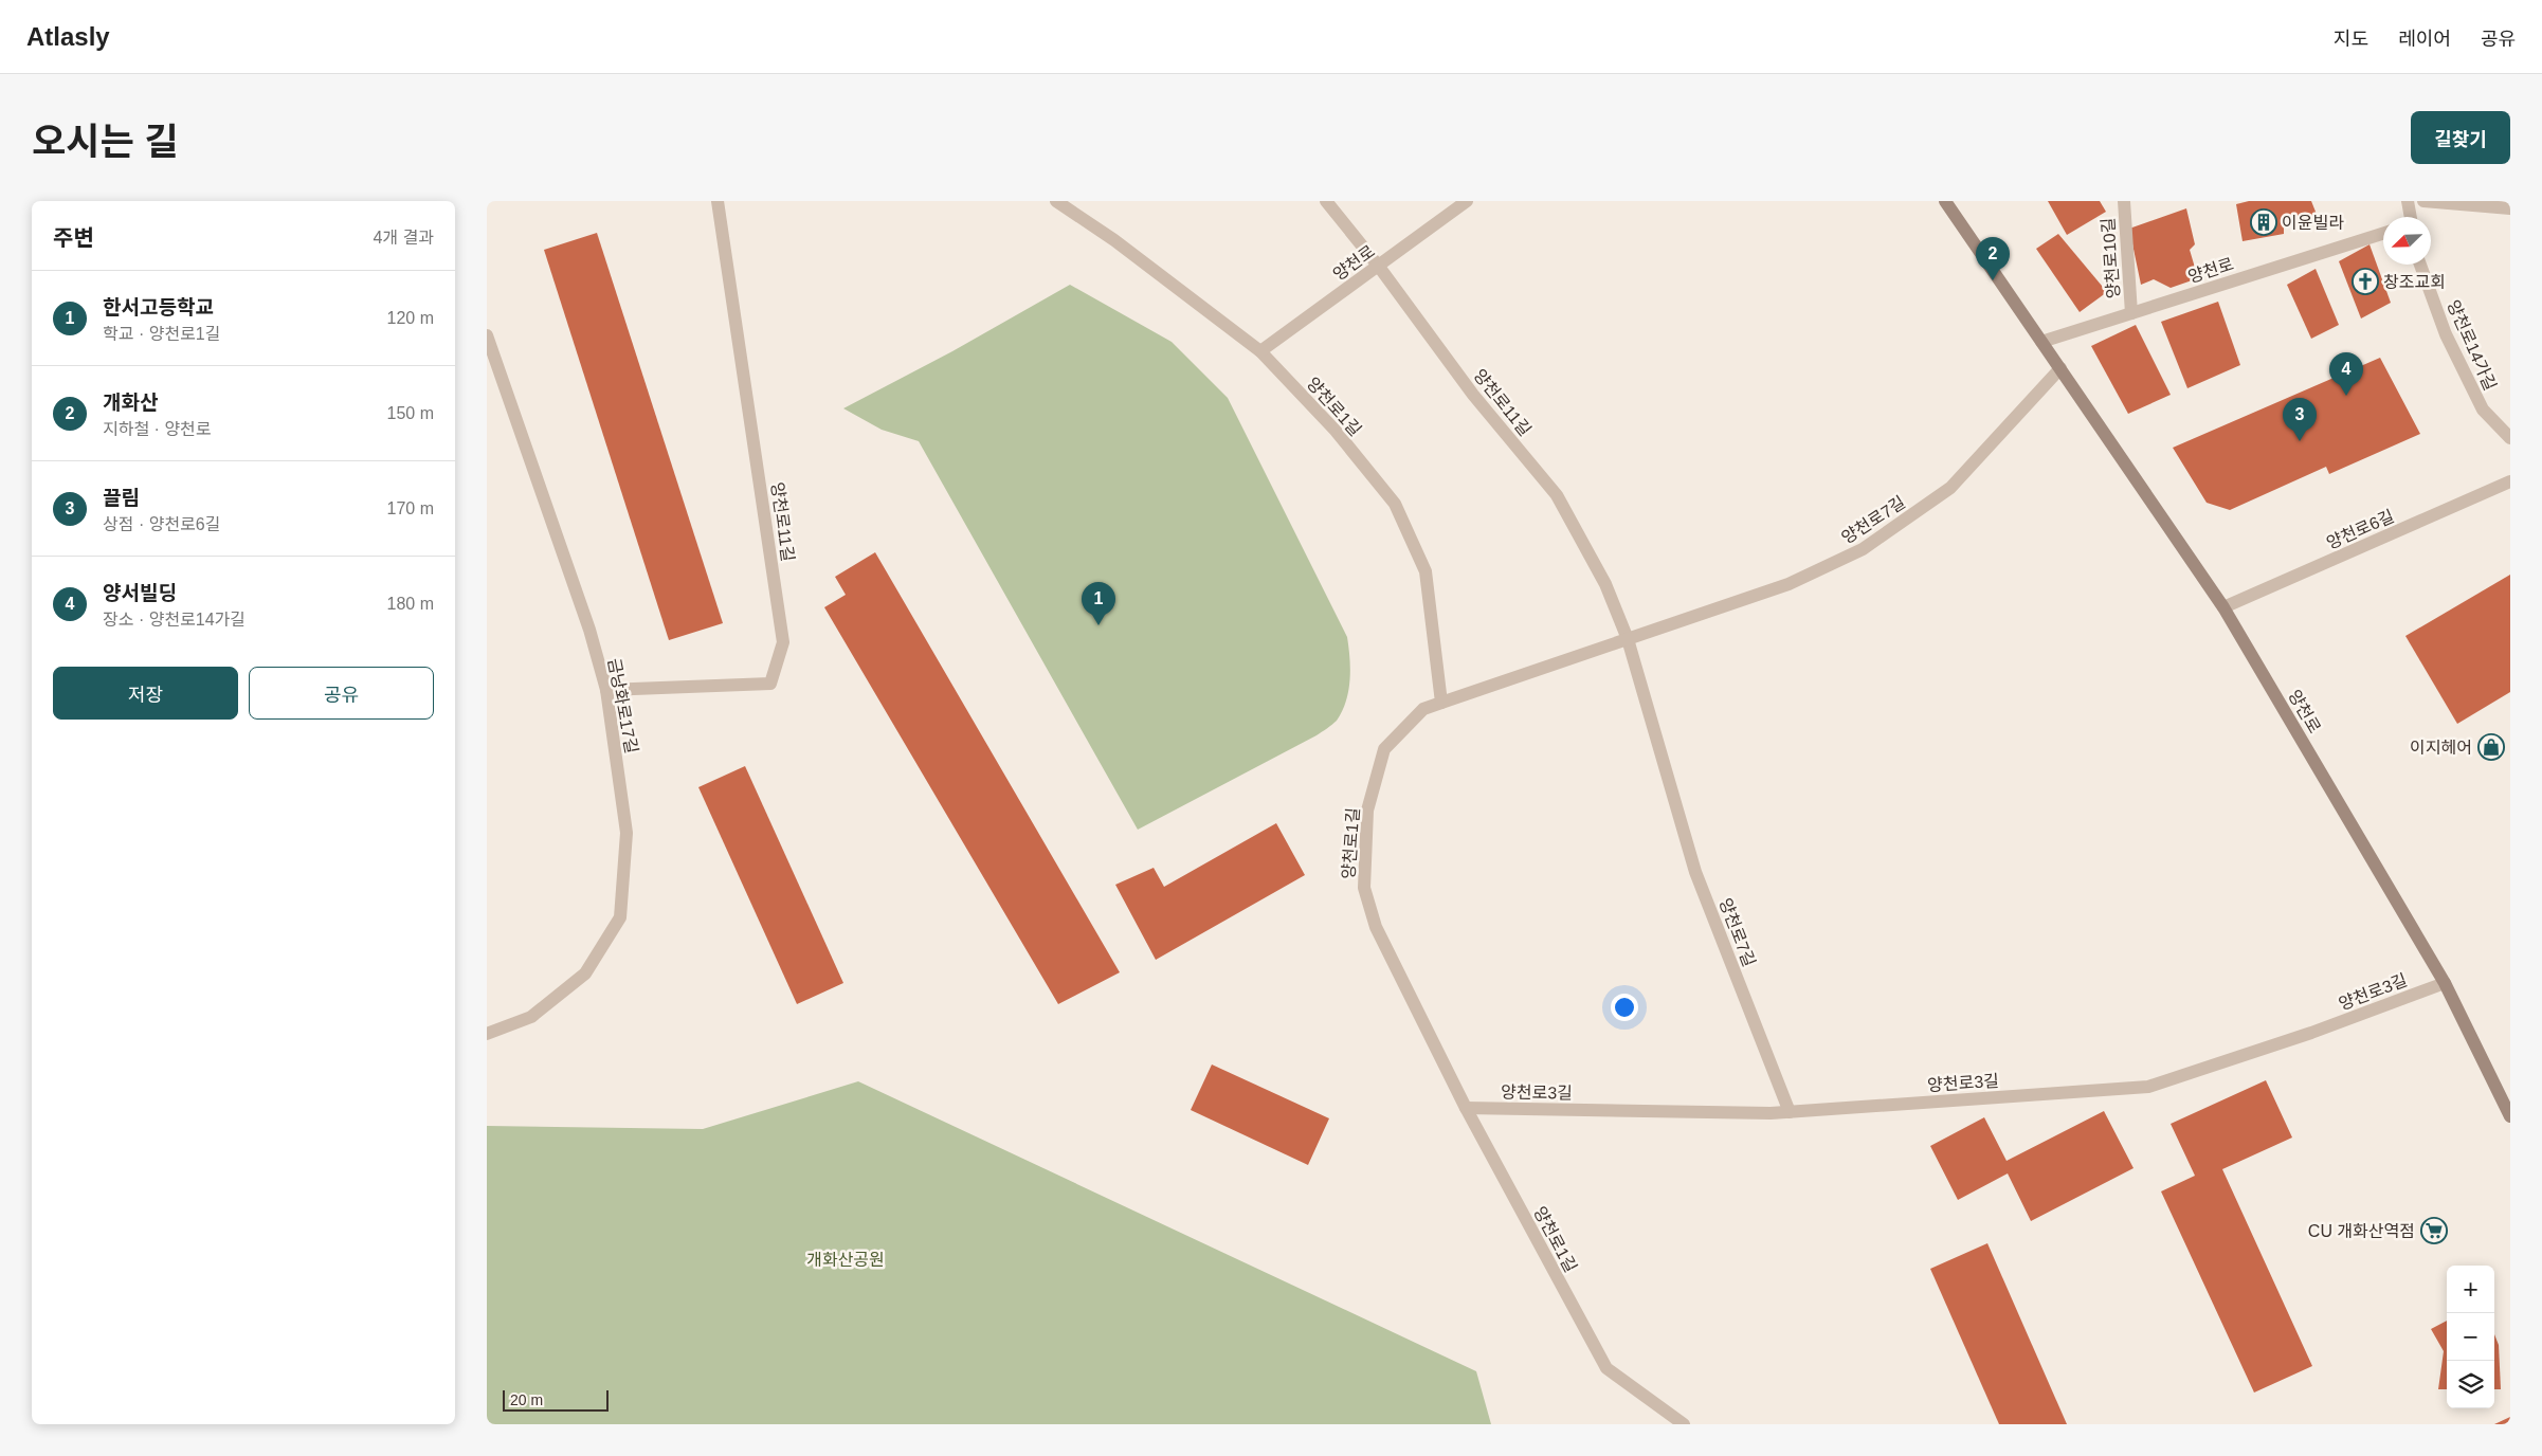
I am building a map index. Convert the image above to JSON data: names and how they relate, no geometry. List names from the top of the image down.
{
  "streets": {
    "main road": ["양천로"],
    "street": [
      "양천로10길",
      "양천로14가길",
      "양천로11길",
      "양천로1길",
      "양천로7길",
      "양천로6길",
      "금낭화로17길",
      "양천로3길"
    ]
  },
  "crossings": [
    ["양천로10길", "양천로"],
    ["양천로", "양천로11길"],
    ["양천로", "양천로1길"],
    ["양천로", "양천로7길"],
    ["양천로", "양천로6길"],
    ["양천로", "양천로3길"],
    ["양천로11길", "양천로7길"],
    ["양천로11길", "금낭화로17길"],
    ["양천로1길", "양천로7길"],
    ["양천로1길", "양천로3길"],
    ["양천로7길", "양천로3길"]
  ],
  "parks": ["개화산공원"],
  "places": {
    "building": ["이윤빌라"],
    "church": ["창조교회"],
    "shop": ["이지헤어"],
    "supermarket": ["CU 개화산역점"]
  },
  "scale_bar": "20 m",
  "north": "bottom left",
  "page": {
    "header": "Atlasly",
    "nav": ["지도", "레이어", "공유"],
    "title": "오시는 길",
    "buttons": [
      "길찾기",
      ["저장", "공유"]
    ],
    "heading": ["주변", "4개 결과"],
    "pins": [
      "2",
      "4",
      "3",
      "1"
    ],
    "list": [
      {
        "mark": "1",
        "name": "한서고등학교",
        "note": "학교 · 양천로1길",
        "value": "120 m"
      },
      {
        "mark": "2",
        "name": "개화산",
        "note": "지하철 · 양천로",
        "value": "150 m"
      },
      {
        "mark": "3",
        "name": "끌림",
        "note": "상점 · 양천로6길",
        "value": "170 m"
      },
      {
        "mark": "4",
        "name": "양서빌딩",
        "note": "장소 · 양천로14가길",
        "value": "180 m"
      }
    ],
    "map_buttons": ["+", "−"],
    "scale": "20 m"
  }
}
